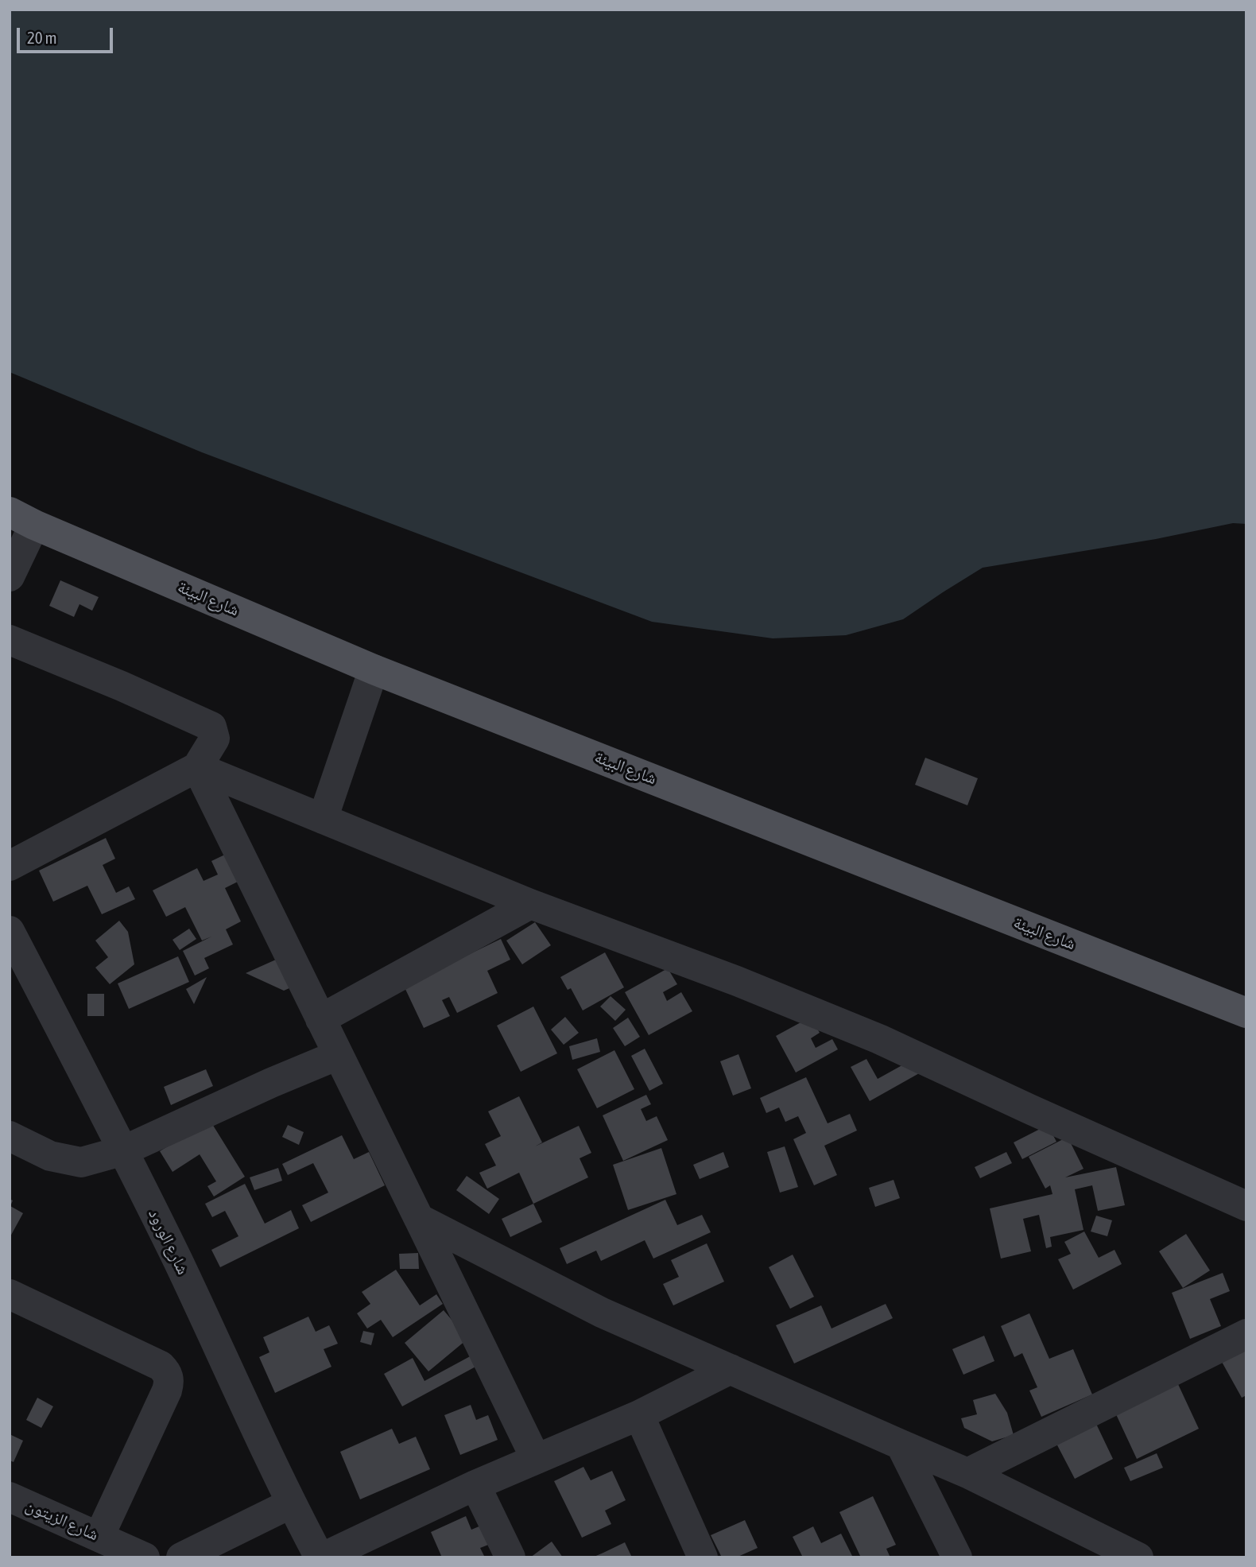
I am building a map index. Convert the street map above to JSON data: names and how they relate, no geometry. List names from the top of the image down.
{
  "streets": {
    "main road": ["شارع البيئة"],
    "street": ["شارع الورود", "شارع الزيتون"]
  },
  "scale_bar": "20 m"
}
